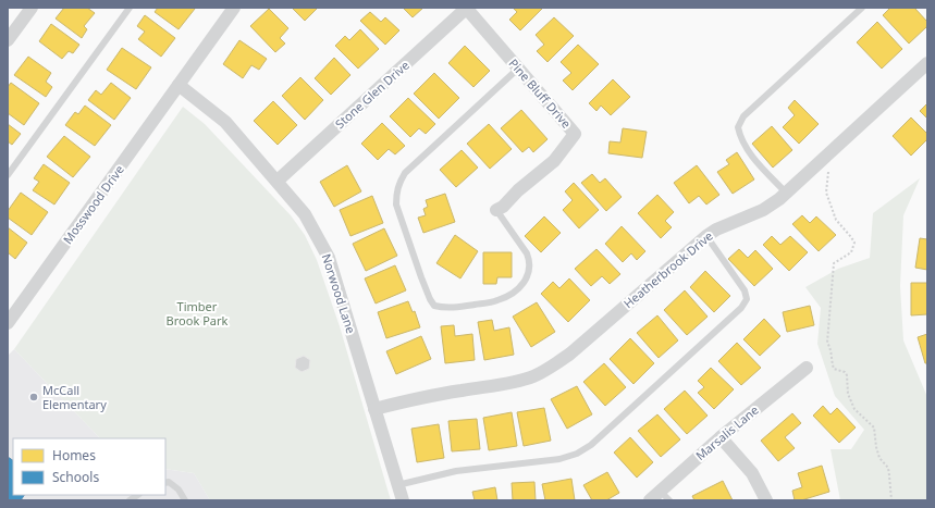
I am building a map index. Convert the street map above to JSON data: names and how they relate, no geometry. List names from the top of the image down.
{
  "streets": {
    "street": [
      "Pine Bluff Drive",
      "Stone Glen Drive",
      "Mosswood Drive",
      "Heatherbrook Drive",
      "Norwood Lane",
      "Marsalis Lane"
    ]
  },
  "crossings": [
    ["Pine Bluff Drive", "Stone Glen Drive"],
    ["Stone Glen Drive", "Norwood Lane"],
    ["Mosswood Drive", "Norwood Lane"],
    ["Heatherbrook Drive", "Norwood Lane"]
  ],
  "parks": ["Timber Brook Park"],
  "places": ["McCall Elementary"],
  "legend": ["Homes", "Schools"]
}
